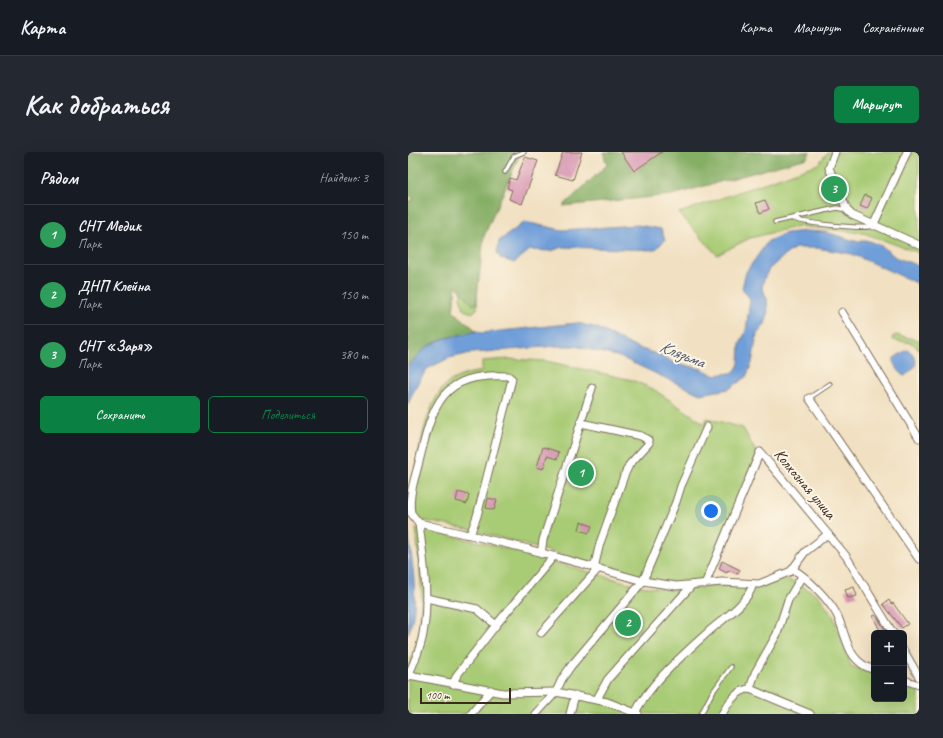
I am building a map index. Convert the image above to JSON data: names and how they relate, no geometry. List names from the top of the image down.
{
  "streets": {
    "street": ["Колхозная улица"]
  },
  "water": ["Клязьма"],
  "scale_bar": "100 m",
  "page": {
    "header": "Карта",
    "nav": ["Карта", "Маршрут", "Сохранённые"],
    "buttons": [
      "Маршрут",
      ["Сохранить", "Поделиться"]
    ],
    "title": "Как добраться",
    "heading": ["Рядом", "Найдено: 3"],
    "pins": ["3", "1", "2"],
    "list": [
      {
        "mark": "1",
        "name": "СНТ Медик",
        "note": "Парк",
        "value": "150 m"
      },
      {
        "mark": "2",
        "name": "ДНП Клейна",
        "note": "Парк",
        "value": "150 m"
      },
      {
        "mark": "3",
        "name": "СНТ «Заря»",
        "note": "Парк",
        "value": "380 m"
      }
    ],
    "map_buttons": ["+", "−"],
    "scale": "100 m"
  }
}
